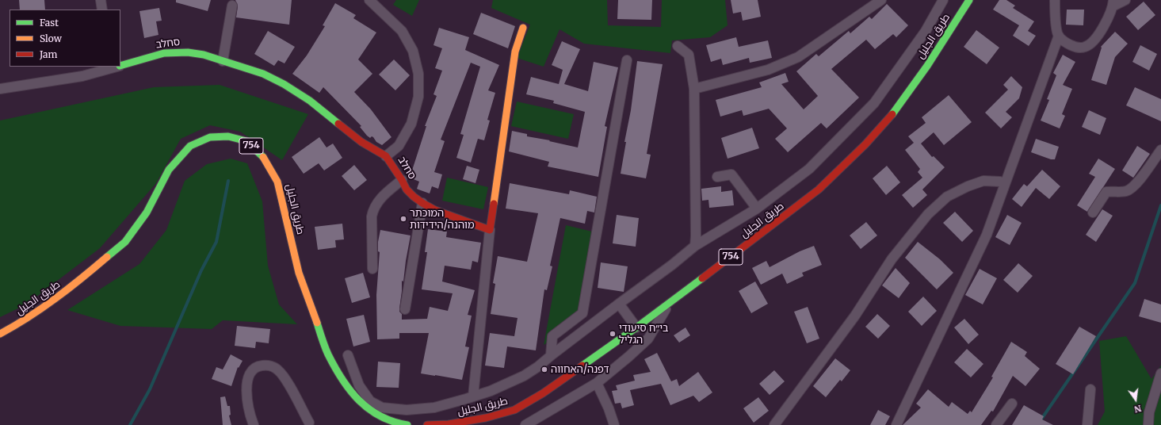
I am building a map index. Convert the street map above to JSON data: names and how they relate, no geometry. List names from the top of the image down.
{
  "streets": {
    "main road": ["طريق الجليل", "סחלב", "754"]
  },
  "places": ["המוכתר מוהנה/הידידות", "בי״ח סיעודי הגליל", "דפנה/האחווה"],
  "legend": ["Fast", "Slow", "Jam"],
  "north": "bottom"
}
